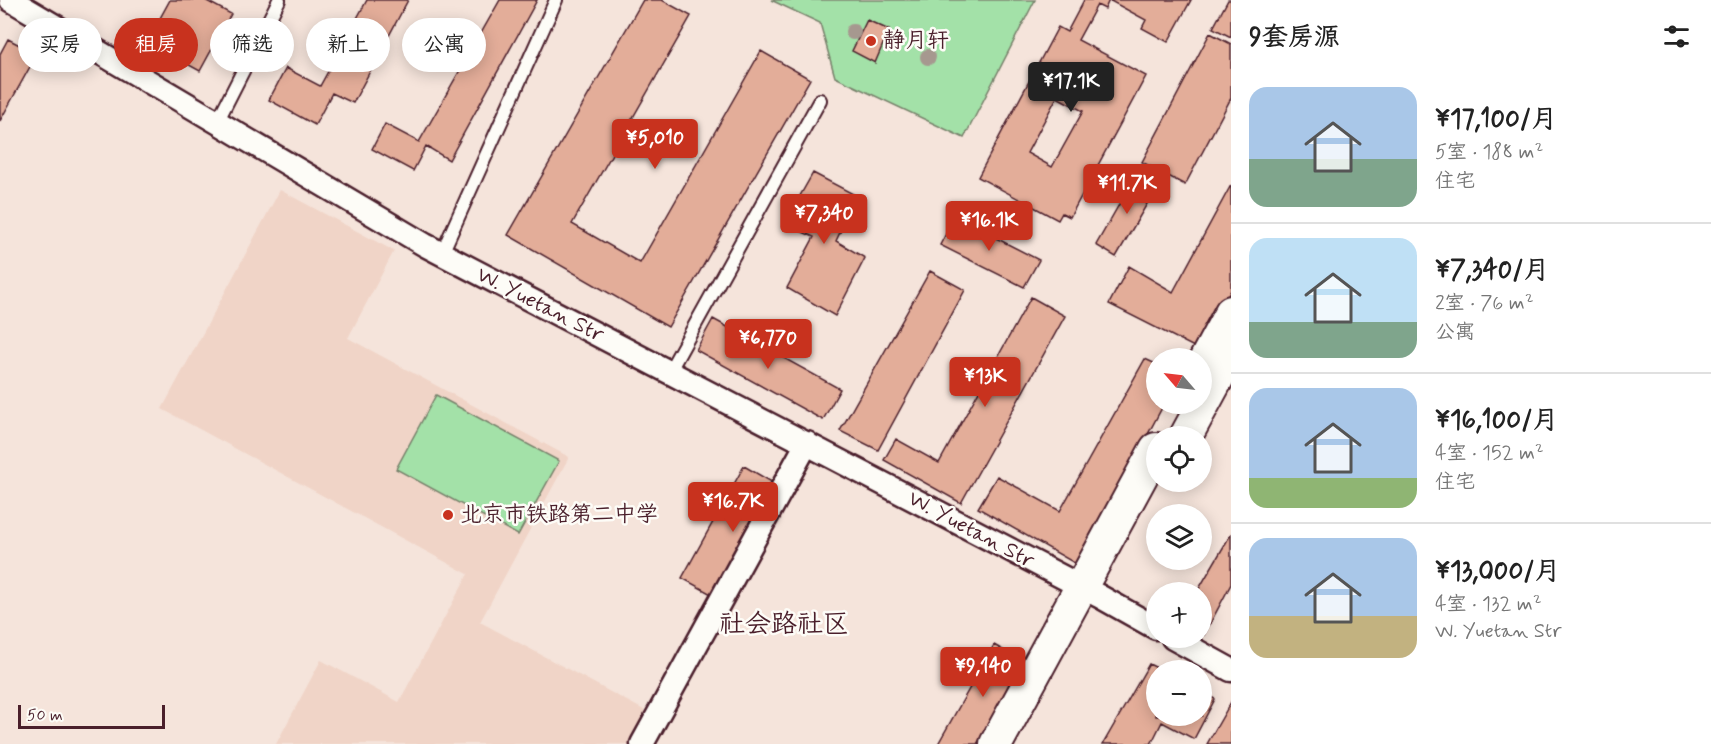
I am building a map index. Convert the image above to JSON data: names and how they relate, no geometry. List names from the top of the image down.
{
  "streets": {
    "street": ["W. Yuetan Str"]
  },
  "districts": ["社会路社区"],
  "places": ["静月轩", "北京市铁路第二中学"],
  "scale_bar": "50 m",
  "north": "top left",
  "page": {
    "heading": "9套房源",
    "chip": [
      "买房",
      "租房",
      "筛选",
      "新上",
      "公寓"
    ],
    "price": [
      "¥17.1K",
      "¥5,010",
      "¥11.7K",
      "¥7,340",
      "¥16.1K",
      "¥6,770",
      "¥13K",
      "¥16.7K",
      "¥9,140"
    ],
    "list": [
      {
        "name": "¥17,100/月",
        "note": "5室 · 188 m² · 住宅"
      },
      {
        "name": "¥7,340/月",
        "note": "2室 · 76 m² · 公寓"
      },
      {
        "name": "¥16,100/月",
        "note": "4室 · 152 m² · 住宅"
      },
      {
        "name": "¥13,000/月",
        "note": "4室 · 132 m² · W. Yuetan Str"
      }
    ],
    "map_buttons": ["+", "−"],
    "scale": "50 m"
  }
}
